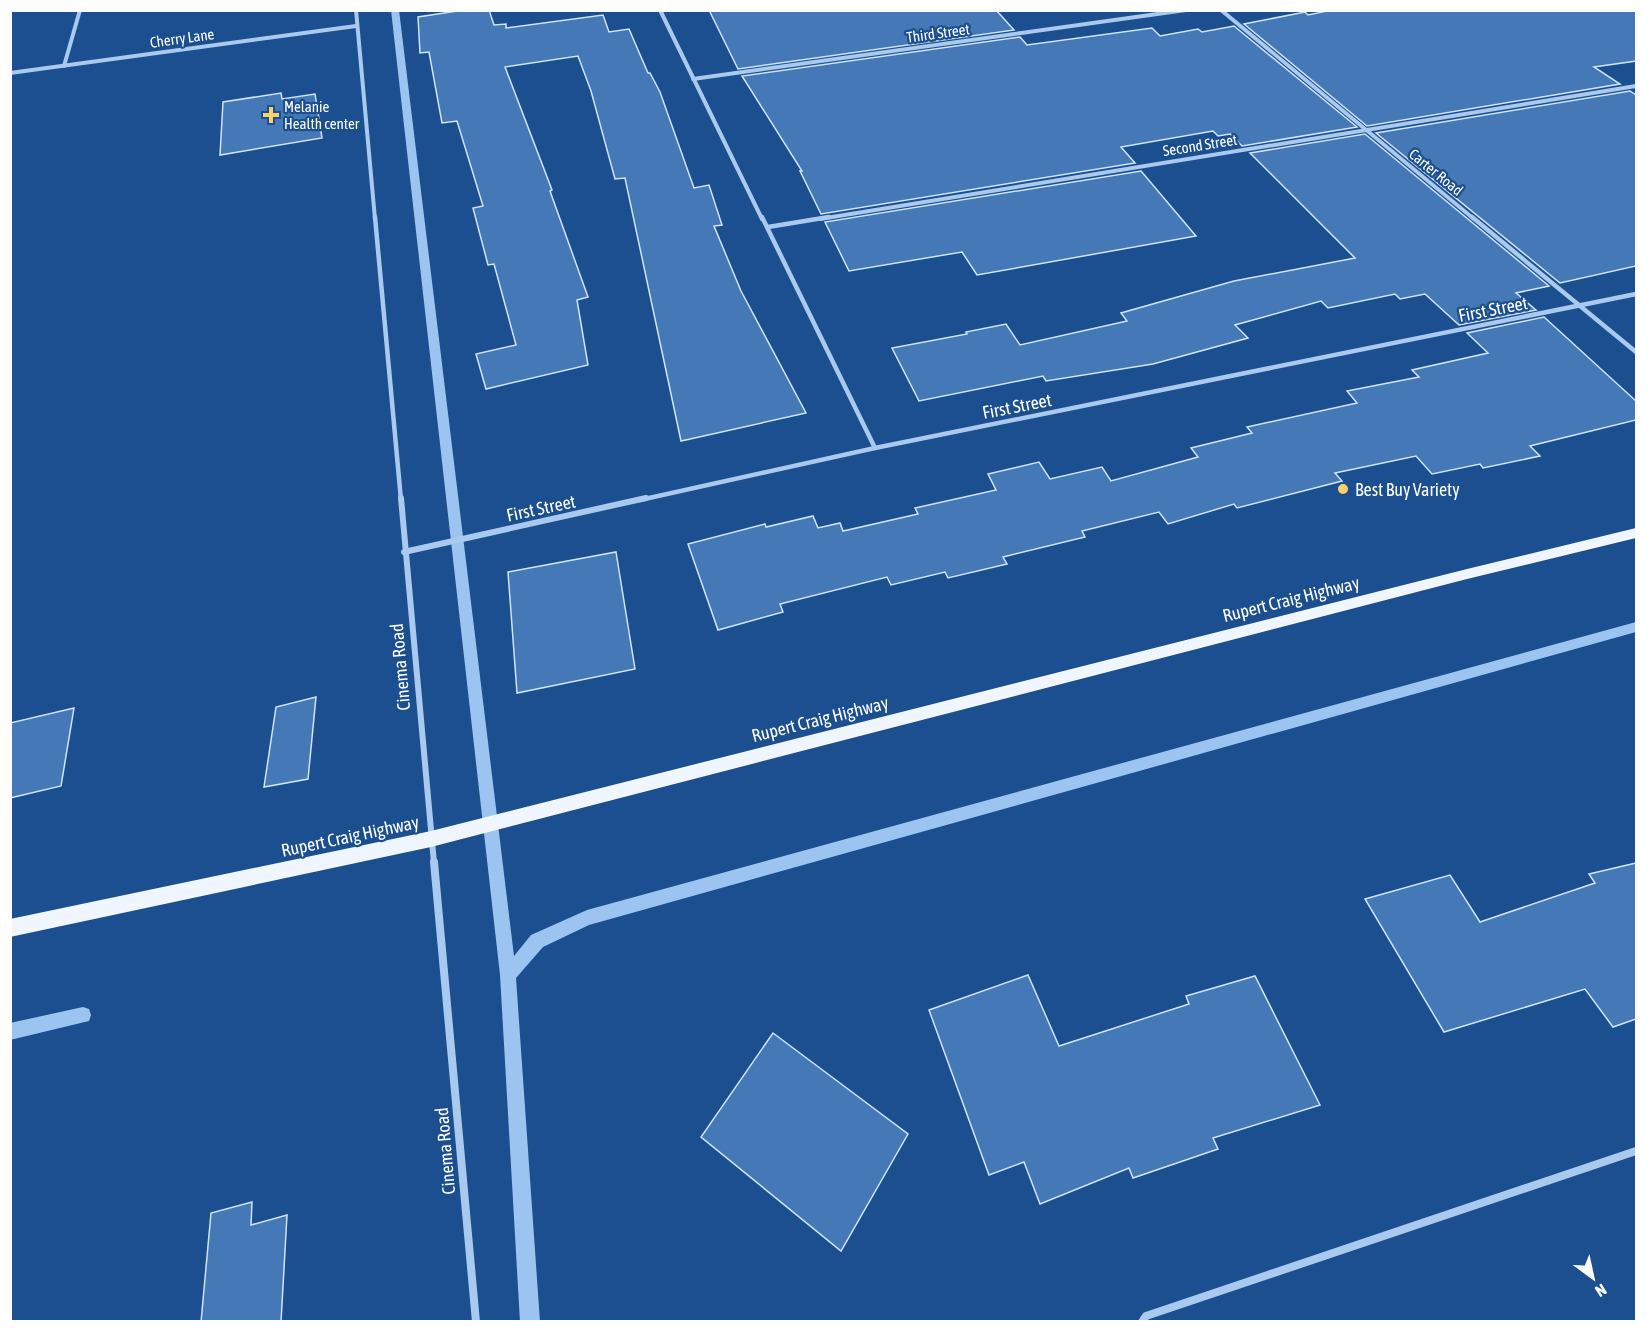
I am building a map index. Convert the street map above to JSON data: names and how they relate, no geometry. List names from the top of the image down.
{
  "streets": {
    "main road": ["Rupert Craig Highway"],
    "street": [
      "Third Street",
      "Cherry Lane",
      "Second Street",
      "Carter Road",
      "First Street",
      "Cinema Road"
    ]
  },
  "crossings": [
    ["Cherry Lane", "Cinema Road"],
    ["Second Street", "Carter Road"],
    ["Carter Road", "First Street"],
    ["First Street", "Cinema Road"],
    ["Rupert Craig Highway", "Cinema Road"]
  ],
  "places": {
    "health": ["Melanie Health center"],
    "other": ["Best Buy Variety"]
  },
  "north": "bottom right"
}
